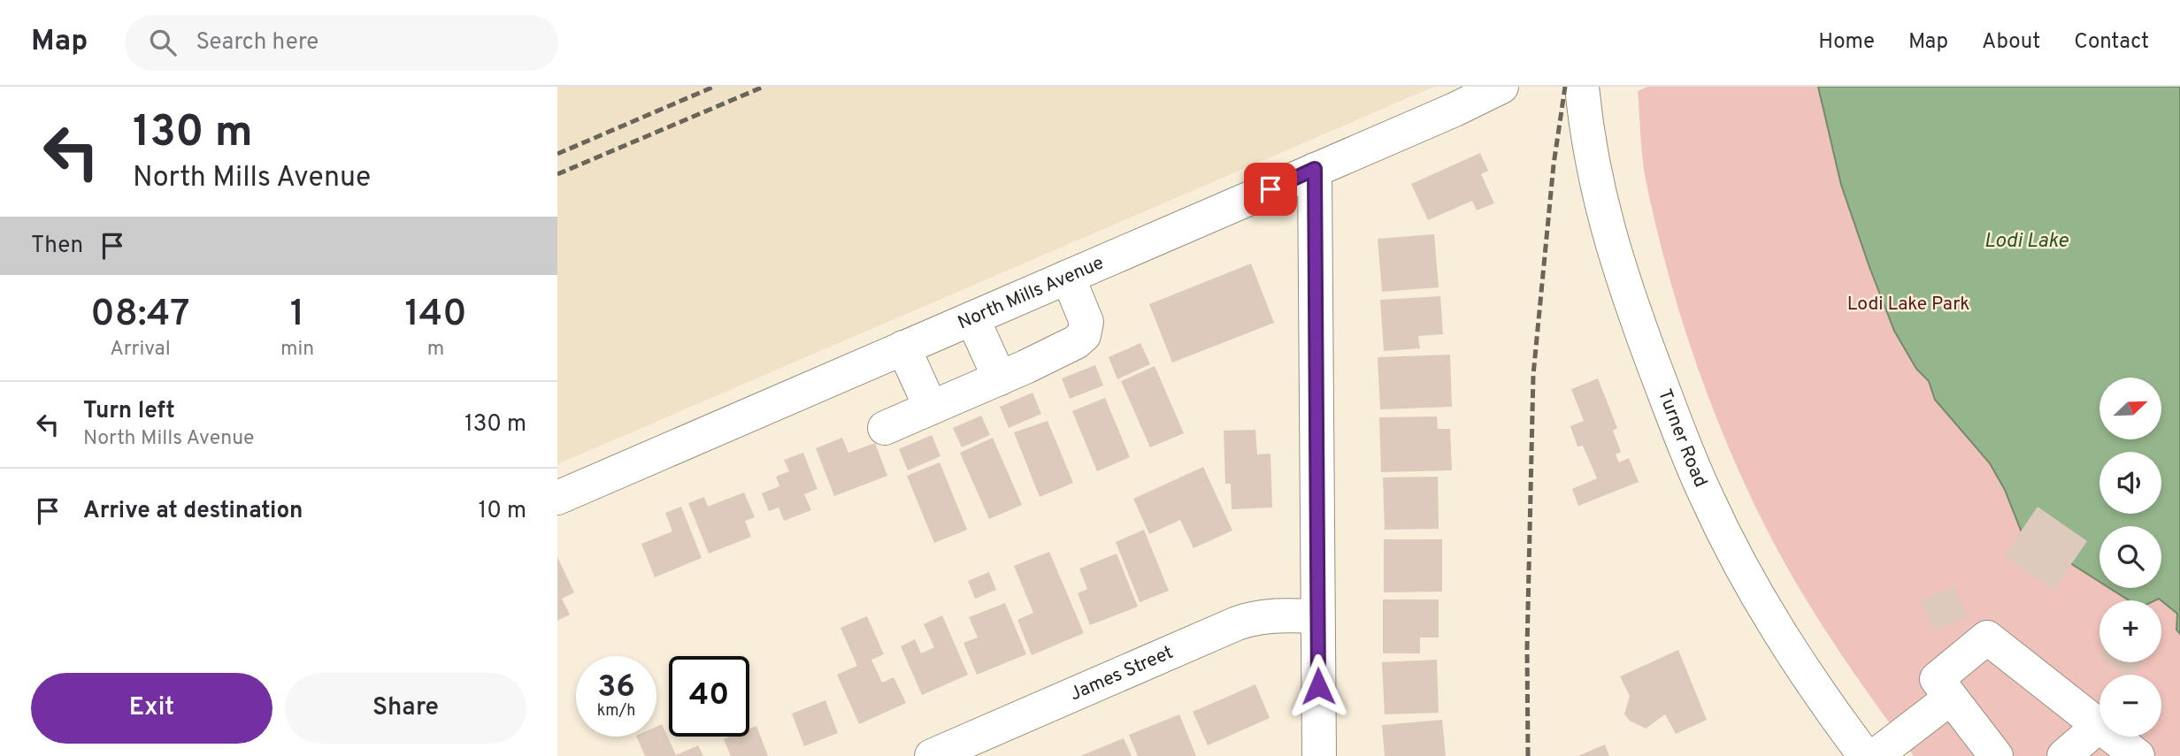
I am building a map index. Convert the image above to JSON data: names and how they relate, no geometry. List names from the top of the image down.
{
  "streets": {
    "street": ["North Mills Avenue", "Turner Road", "James Street"]
  },
  "water": ["Lodi Lake"],
  "parks": ["Lodi Lake Park"],
  "north": "top right",
  "page": {
    "header": "Map",
    "search": "Search here",
    "nav": [
      "Home",
      "Map",
      "About",
      "Contact"
    ],
    "turn": ["130 m", "North Mills Avenue"],
    "then": "Then",
    "eta": [
      "08:47",
      "Arrival",
      "1",
      "min",
      "140",
      "m"
    ],
    "map_buttons": ["+", "−"],
    "list": [
      {
        "name": "Turn left",
        "note": "North Mills Avenue",
        "value": "130 m"
      },
      {
        "name": "Arrive at destination",
        "value": "10 m"
      }
    ],
    "speed": "36 km/h",
    "limit": "40",
    "buttons": ["Exit", "Share"]
  }
}
